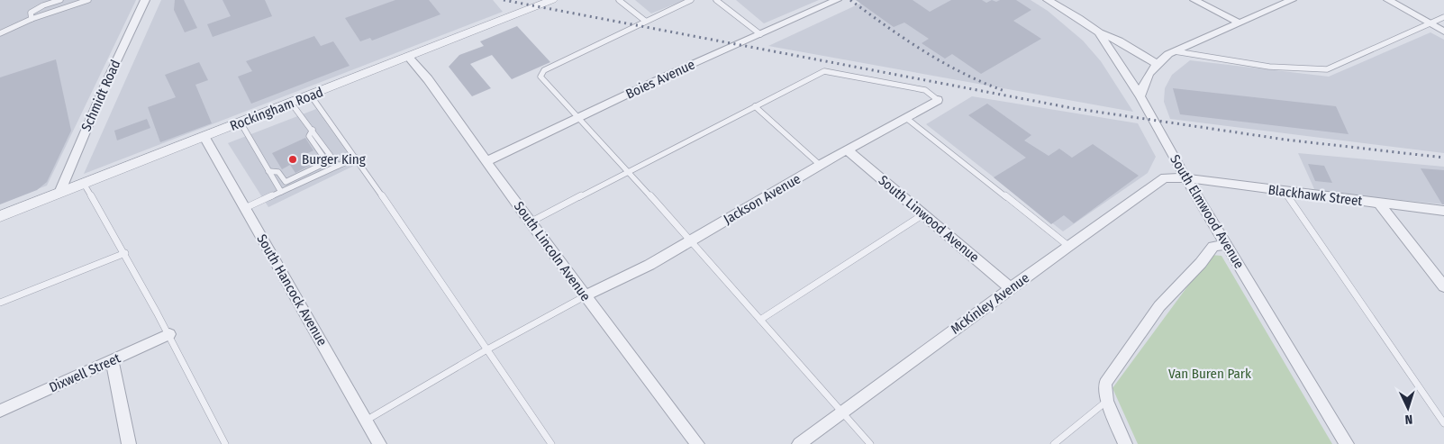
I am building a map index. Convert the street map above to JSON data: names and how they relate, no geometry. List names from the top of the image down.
{
  "streets": {
    "street": [
      "Boies Avenue",
      "Schmidt Road",
      "Rockingham Road",
      "Blackhawk Street",
      "Jackson Avenue",
      "South Elmwood Avenue",
      "South Linwood Avenue",
      "South Lincoln Avenue",
      "South Hancock Avenue",
      "McKinley Avenue",
      "Dixwell Street"
    ]
  },
  "crossings": [
    ["Boies Avenue", "South Lincoln Avenue"],
    ["Schmidt Road", "Rockingham Road"],
    ["Rockingham Road", "South Lincoln Avenue"],
    ["Rockingham Road", "South Hancock Avenue"],
    ["Blackhawk Street", "South Elmwood Avenue"],
    ["Blackhawk Street", "McKinley Avenue"],
    ["Jackson Avenue", "South Linwood Avenue"],
    ["Jackson Avenue", "South Lincoln Avenue"],
    ["South Elmwood Avenue", "McKinley Avenue"],
    ["South Linwood Avenue", "McKinley Avenue"]
  ],
  "parks": ["Van Buren Park"],
  "places": ["Burger King"],
  "north": "bottom"
}
